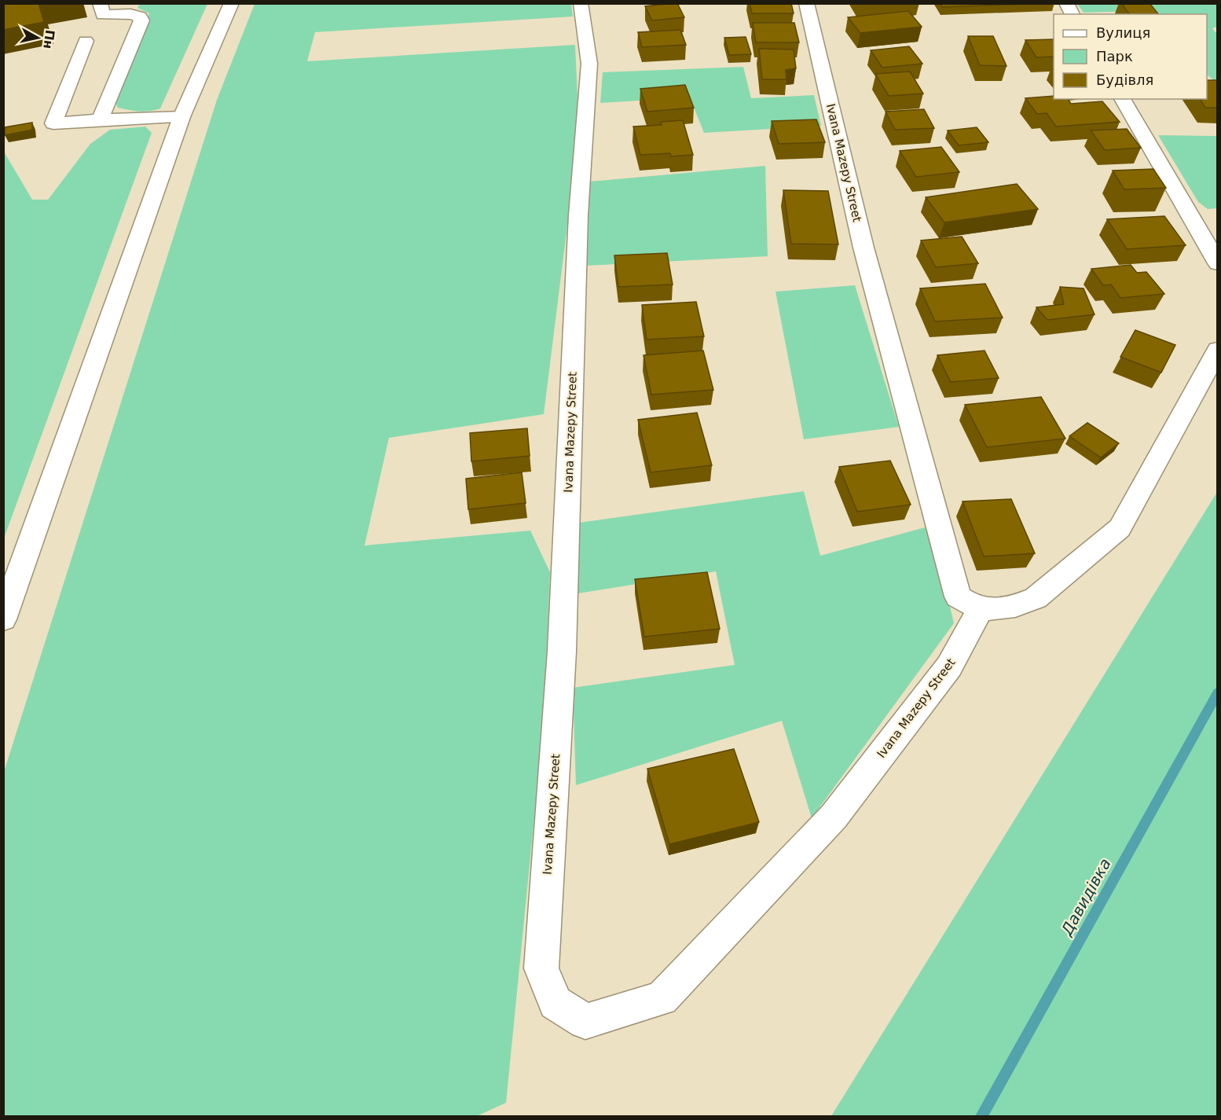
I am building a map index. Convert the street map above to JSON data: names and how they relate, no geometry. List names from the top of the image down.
{
  "streets": {
    "main road": ["Ivana Mazepy Street"]
  },
  "water": ["Давидівка"],
  "legend": ["Вулиця", "Парк", "Будівля"],
  "north": "right"
}
